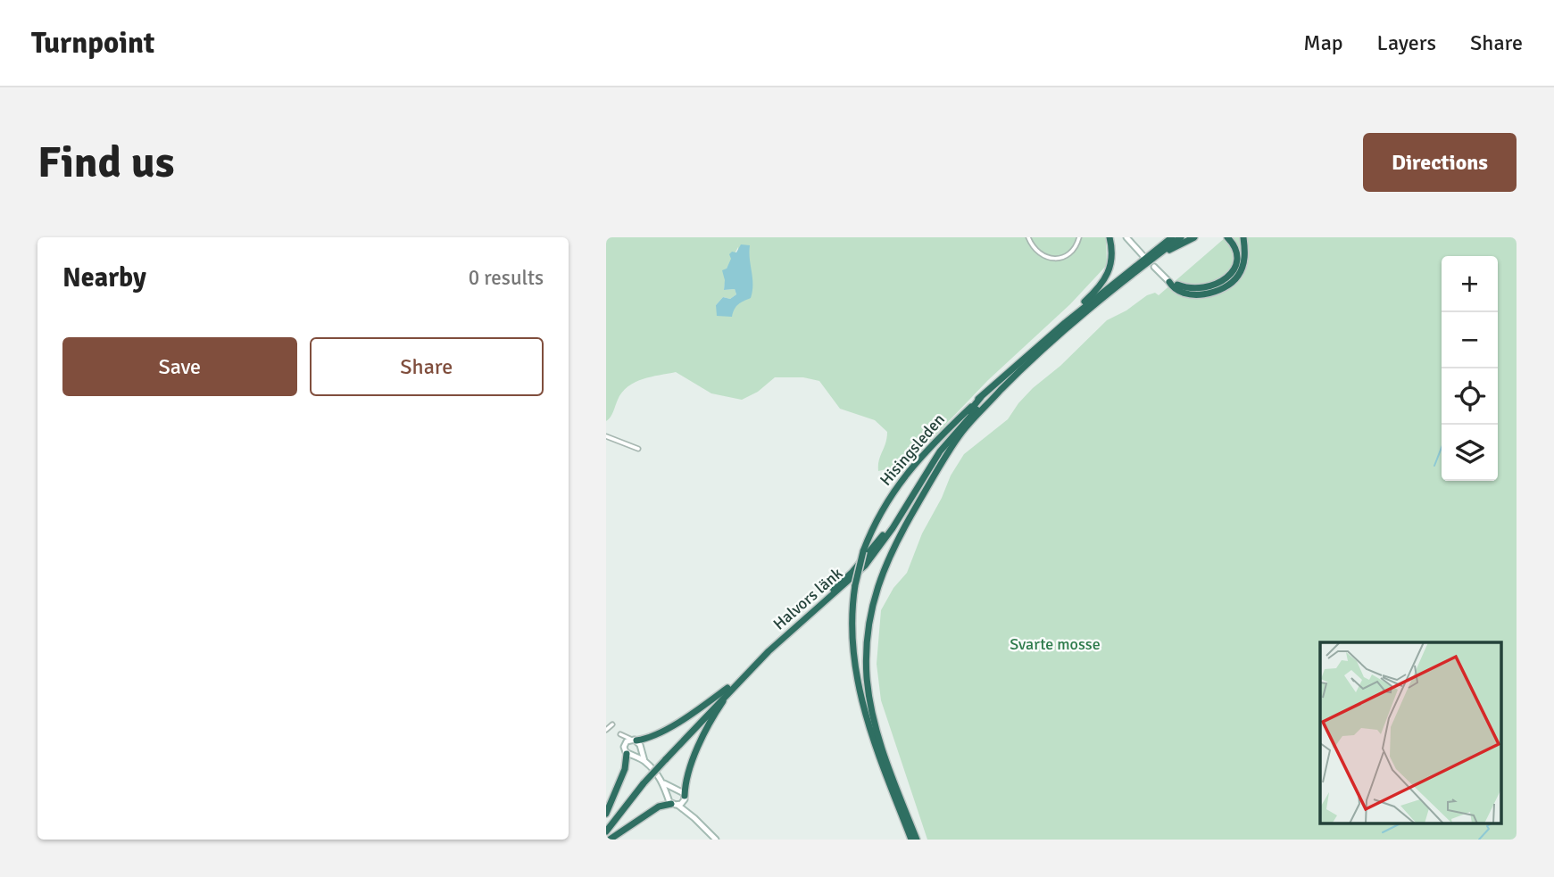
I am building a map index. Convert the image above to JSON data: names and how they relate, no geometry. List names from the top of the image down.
{
  "streets": {
    "highway": ["Hisingsleden", "Halvors länk"]
  },
  "crossings": [
    ["Hisingsleden", "Halvors länk"]
  ],
  "parks": ["Svarte mosse"],
  "page": {
    "header": "Turnpoint",
    "nav": ["Map", "Layers", "Share"],
    "buttons": [
      "Directions",
      ["Save", "Share"]
    ],
    "title": "Find us",
    "heading": ["Nearby", "0 results"],
    "map_buttons": ["+", "−"]
  }
}
